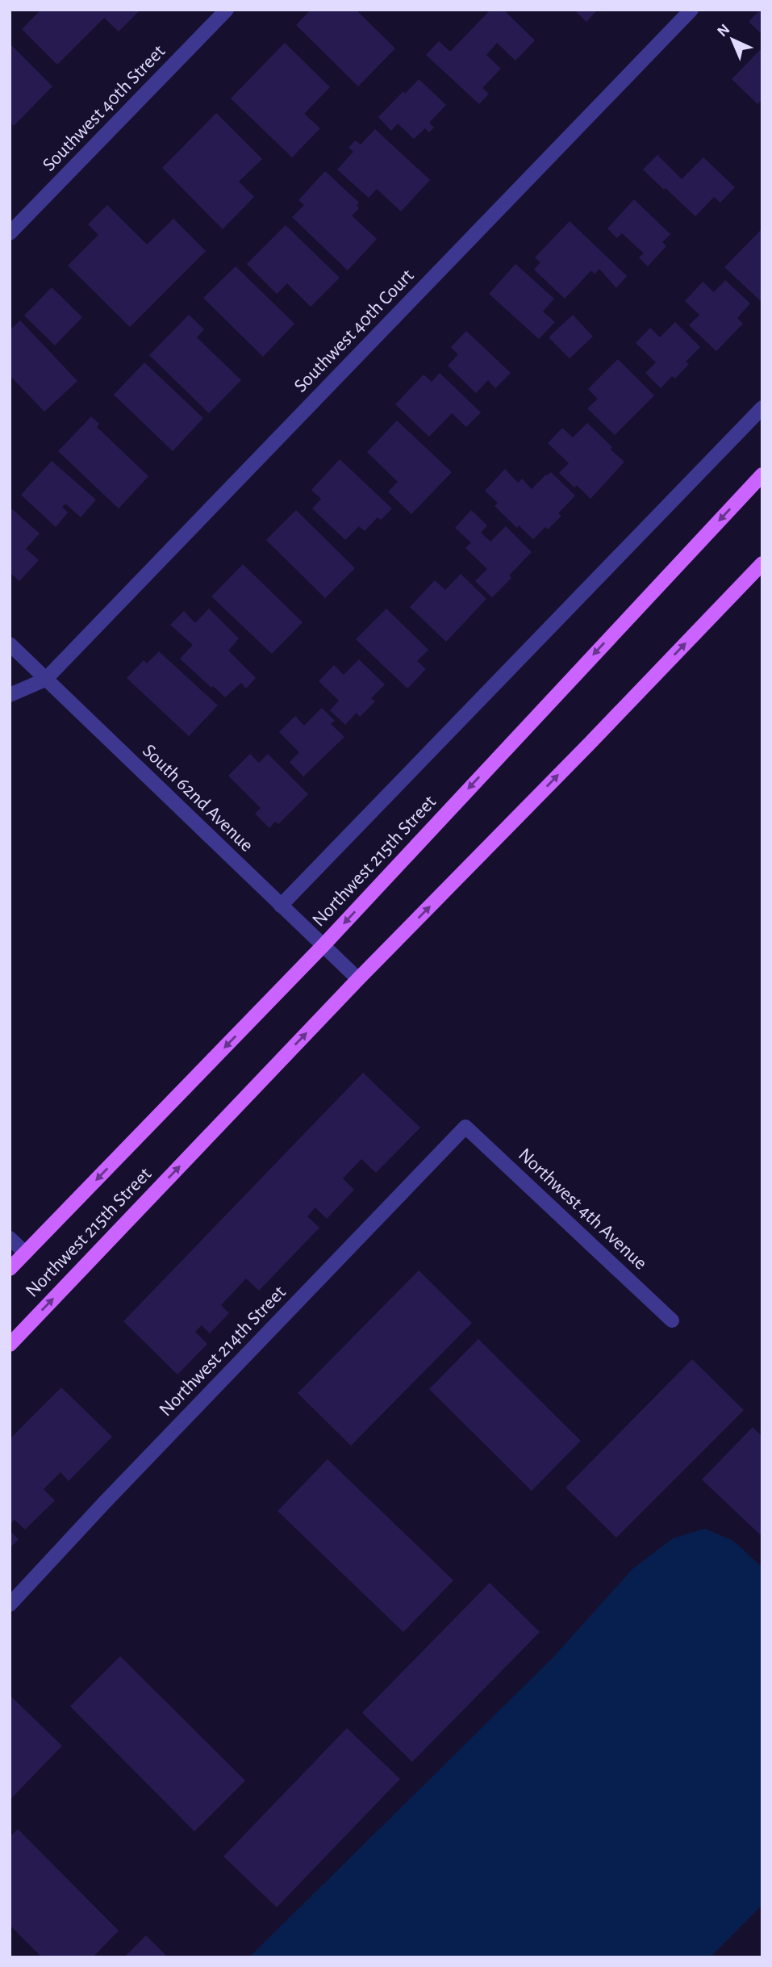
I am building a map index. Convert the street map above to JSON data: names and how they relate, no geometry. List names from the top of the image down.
{
  "streets": {
    "main road": ["Northwest 215th Street"],
    "street": [
      "Southwest 40th Street",
      "Southwest 40th Court",
      "South 62nd Avenue",
      "Northwest 4th Avenue",
      "Northwest 214th Street"
    ]
  },
  "crossings": [
    ["Southwest 40th Court", "South 62nd Avenue"],
    ["South 62nd Avenue", "Northwest 215th Street"],
    ["Northwest 4th Avenue", "Northwest 214th Street"]
  ],
  "north": "top left"
}
